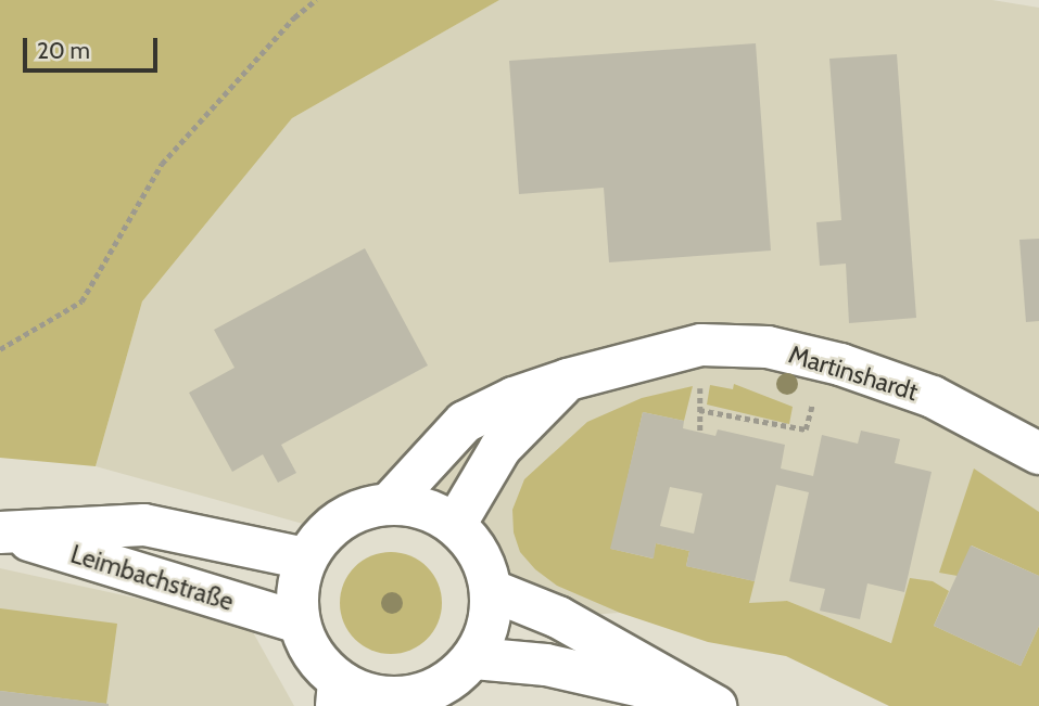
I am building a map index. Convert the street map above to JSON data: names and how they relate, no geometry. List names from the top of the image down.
{
  "streets": {
    "main road": ["Martinshardt", "Leimbachstraße"]
  },
  "crossings": [
    ["Martinshardt", "Leimbachstraße"]
  ],
  "scale_bar": "20 m"
}
